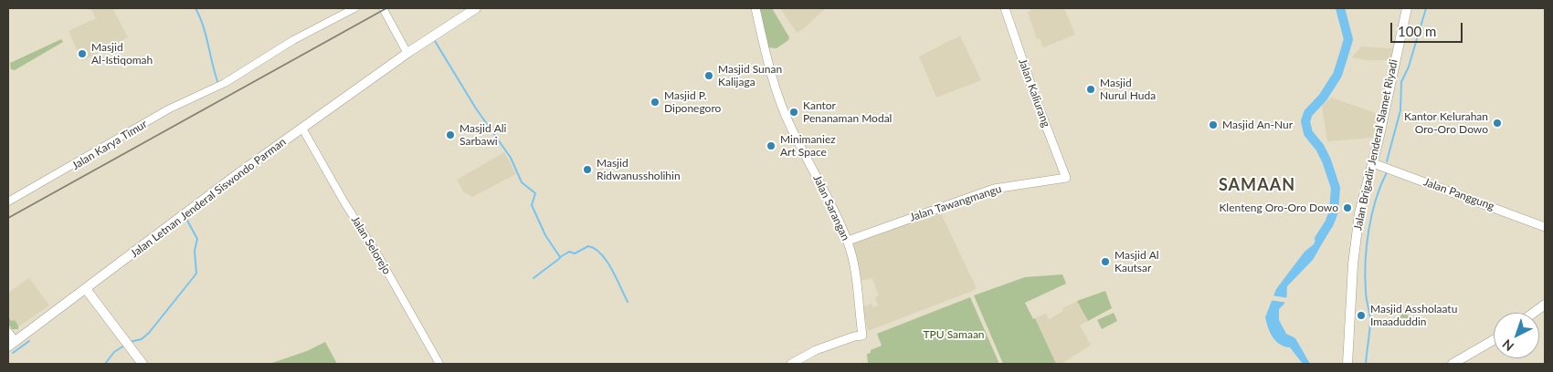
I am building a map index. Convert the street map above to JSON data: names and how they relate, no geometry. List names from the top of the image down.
{
  "streets": {
    "main road": [
      "Jalan Kaliurang",
      "Jalan Brigadir Jenderal Slamet Riyadi",
      "Jalan Panggung",
      "Jalan Letnan Jenderal Siswondo Parman",
      "Jalan Tawangmangu",
      "Jalan Sarangan"
    ],
    "street": ["Jalan Karya Timur", "Jalan Selorejo"]
  },
  "crossings": [
    ["Jalan Kaliurang", "Jalan Tawangmangu"],
    ["Jalan Brigadir Jenderal Slamet Riyadi", "Jalan Panggung"],
    ["Jalan Letnan Jenderal Siswondo Parman", "Jalan Selorejo"],
    ["Jalan Tawangmangu", "Jalan Sarangan"]
  ],
  "districts": ["SAMAAN"],
  "parks": ["TPU Samaan"],
  "places": [
    "Masjid Al-Istiqomah",
    "Masjid Sunan Kalijaga",
    "Masjid Nurul Huda",
    "Masjid P. Diponegoro",
    "Kantor Penanaman Modal",
    "Kantor Kelurahan Oro-Oro Dowo",
    "Masjid An-Nur",
    "Masjid Ali Sarbawi",
    "Minimaniez Art Space",
    "Masjid Ridwanussholihin",
    "Klenteng Oro-Oro Dowo",
    "Masjid Al Kautsar",
    "Masjid Assholaatu Imaaduddin"
  ],
  "scale_bar": "100 m",
  "north": "bottom left"
}
